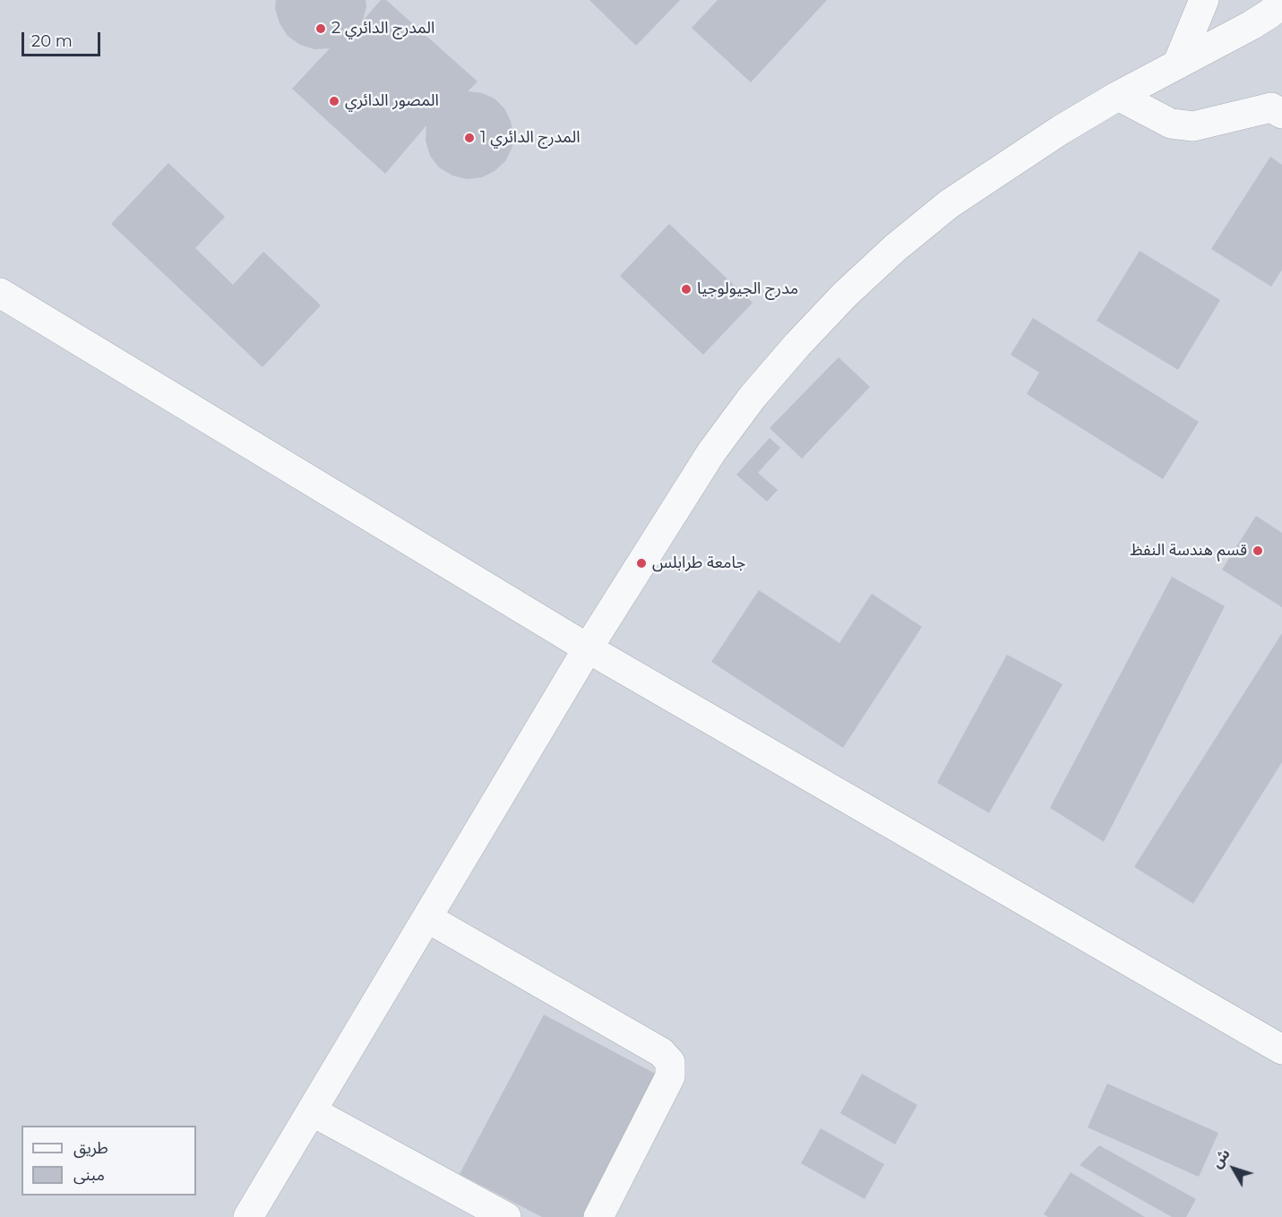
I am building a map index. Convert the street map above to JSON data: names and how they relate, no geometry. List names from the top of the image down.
{
  "places": [
    "المدرج الدائري 2",
    "المصور الدائري",
    "المدرج الدائري 1",
    "مدرج الجيولوجيا",
    "قسم هندسة النفظ",
    "جامعة طرابلس"
  ],
  "legend": ["طريق", "مبنى"],
  "scale_bar": "20 m",
  "north": "top left"
}
